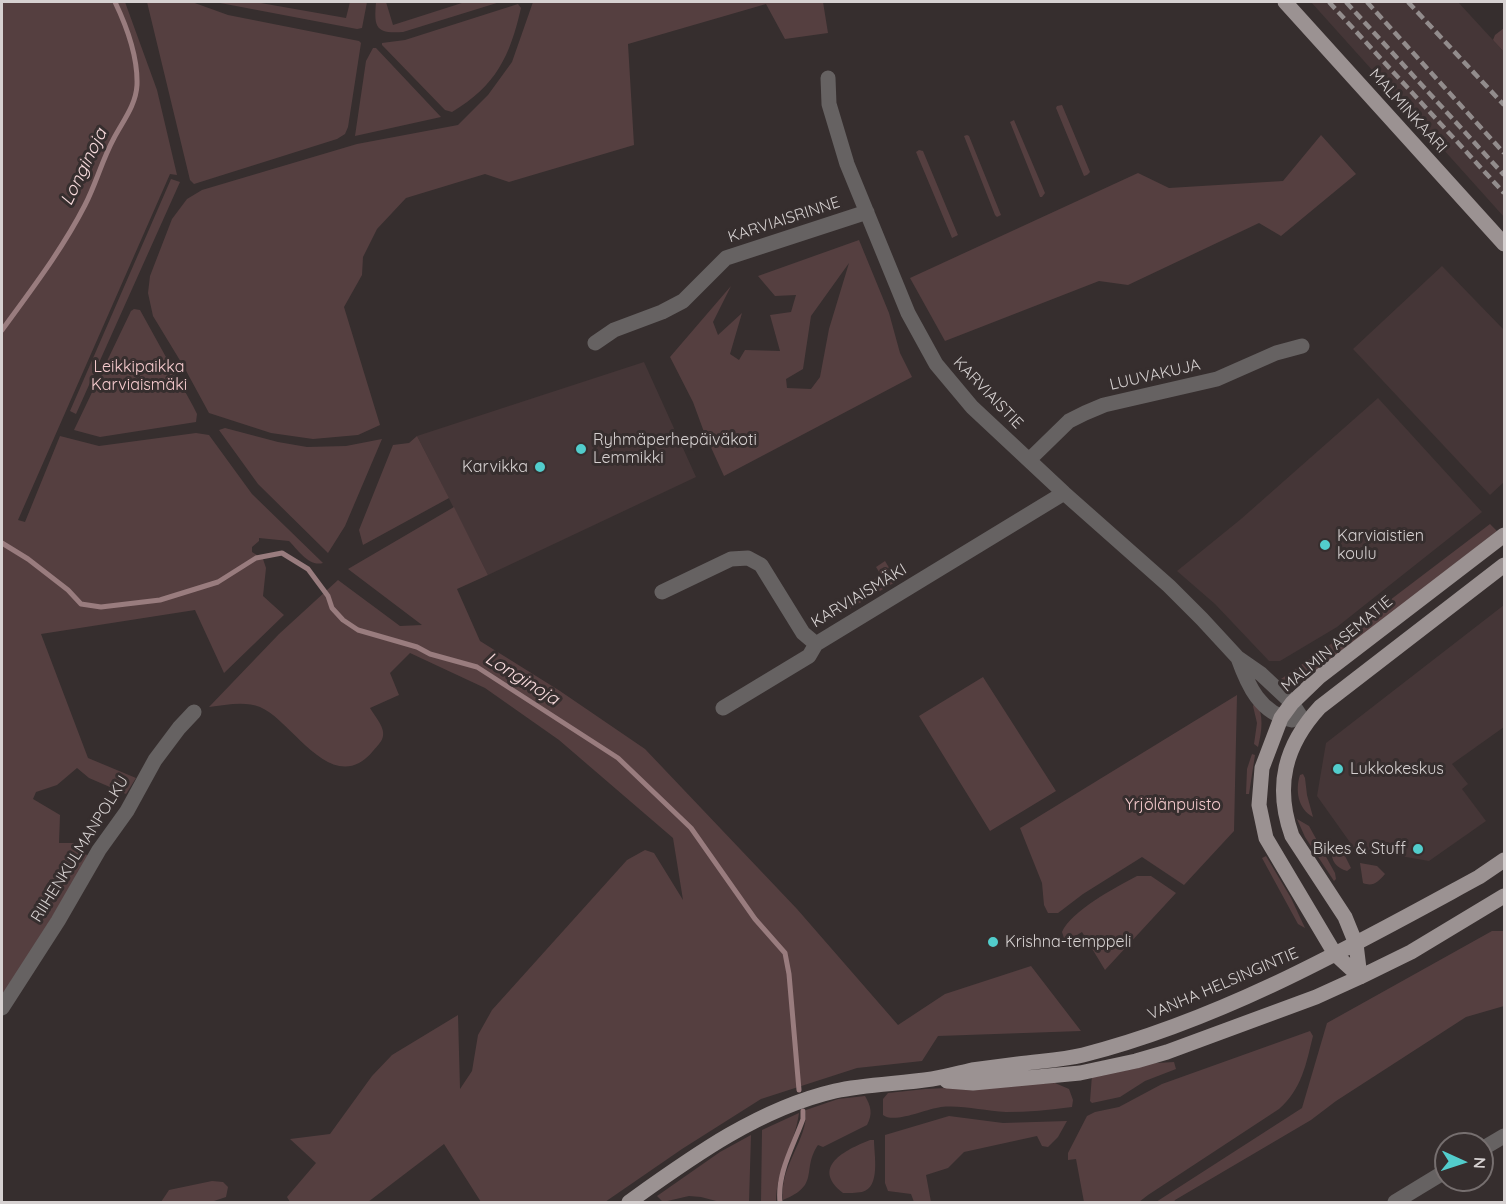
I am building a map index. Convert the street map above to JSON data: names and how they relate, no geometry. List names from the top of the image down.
{
  "streets": {
    "main road": ["MALMINKAARI", "MALMIN ASEMATIE", "VANHA HELSINGINTIE"],
    "street": [
      "KARVIAISRINNE",
      "LUUVAKUJA",
      "KARVIAISTIE",
      "KARVIAISMÄKI",
      "RIIHENKULMANPOLKU"
    ]
  },
  "crossings": [
    ["KARVIAISRINNE", "KARVIAISTIE"],
    ["LUUVAKUJA", "KARVIAISTIE"],
    ["KARVIAISTIE", "KARVIAISMÄKI"],
    ["KARVIAISTIE", "MALMIN ASEMATIE"],
    ["MALMIN ASEMATIE", "VANHA HELSINGINTIE"]
  ],
  "water": ["Longinoja"],
  "parks": ["Leikkipaikka Karviaismäki", "Yrjölänpuisto"],
  "places": [
    "Ryhmäperhepäiväkoti Lemmikki",
    "Karvikka",
    "Karviaistien koulu",
    "Lukkokeskus",
    "Bikes & Stuff",
    "Krishna-temppeli"
  ],
  "north": "right"
}
